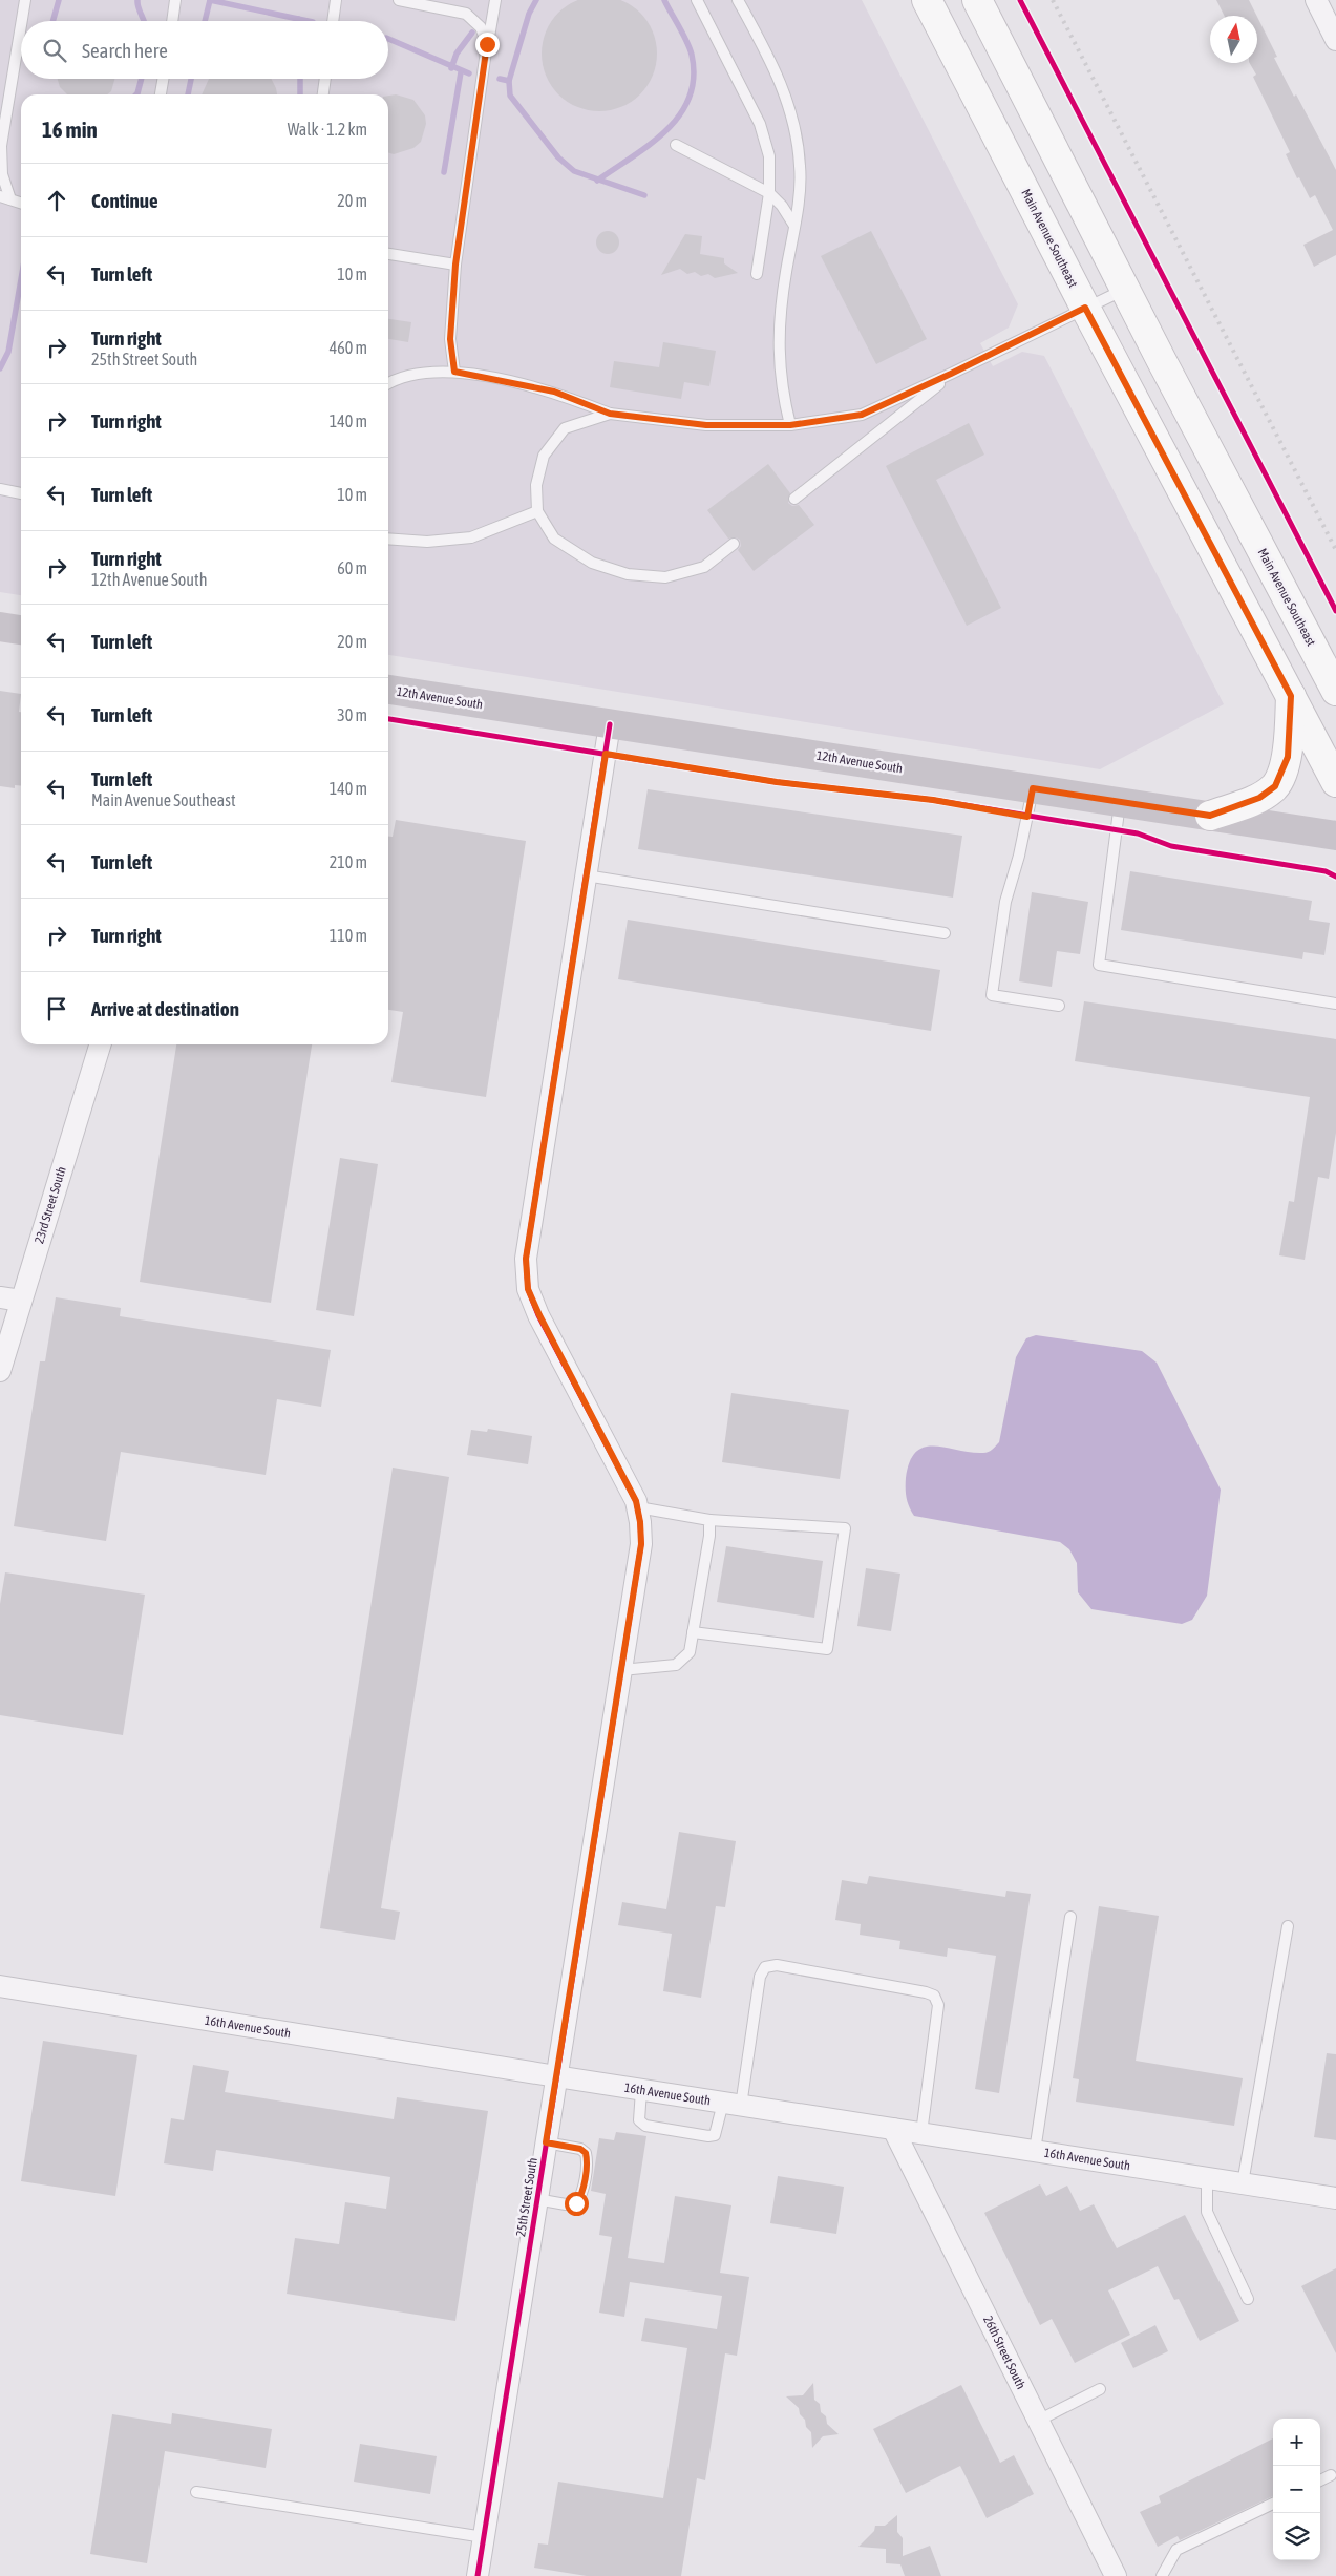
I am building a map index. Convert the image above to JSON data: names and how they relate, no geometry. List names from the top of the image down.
{
  "streets": {
    "main road": ["Main Avenue Southeast"],
    "street": [
      "12th Avenue South",
      "23rd Street South",
      "16th Avenue South",
      "25th Street South",
      "26th Street South"
    ]
  },
  "crossings": [
    ["12th Avenue South", "25th Street South"],
    ["16th Avenue South", "25th Street South"],
    ["16th Avenue South", "26th Street South"]
  ],
  "north": "top",
  "page": {
    "search": "Search here",
    "heading": ["16 min", "Walk · 1.2 km"],
    "list": [
      ["Continue", "20 m"],
      ["Turn left", "10 m"],
      ["Turn right", "25th Street South", "460 m"],
      ["Turn right", "140 m"],
      ["Turn left", "10 m"],
      ["Turn right", "12th Avenue South", "60 m"],
      ["Turn left", "20 m"],
      ["Turn left", "30 m"],
      ["Turn left", "Main Avenue Southeast", "140 m"],
      ["Turn left", "210 m"],
      ["Turn right", "110 m"],
      "Arrive at destination"
    ],
    "map_buttons": ["+", "−"]
  }
}
